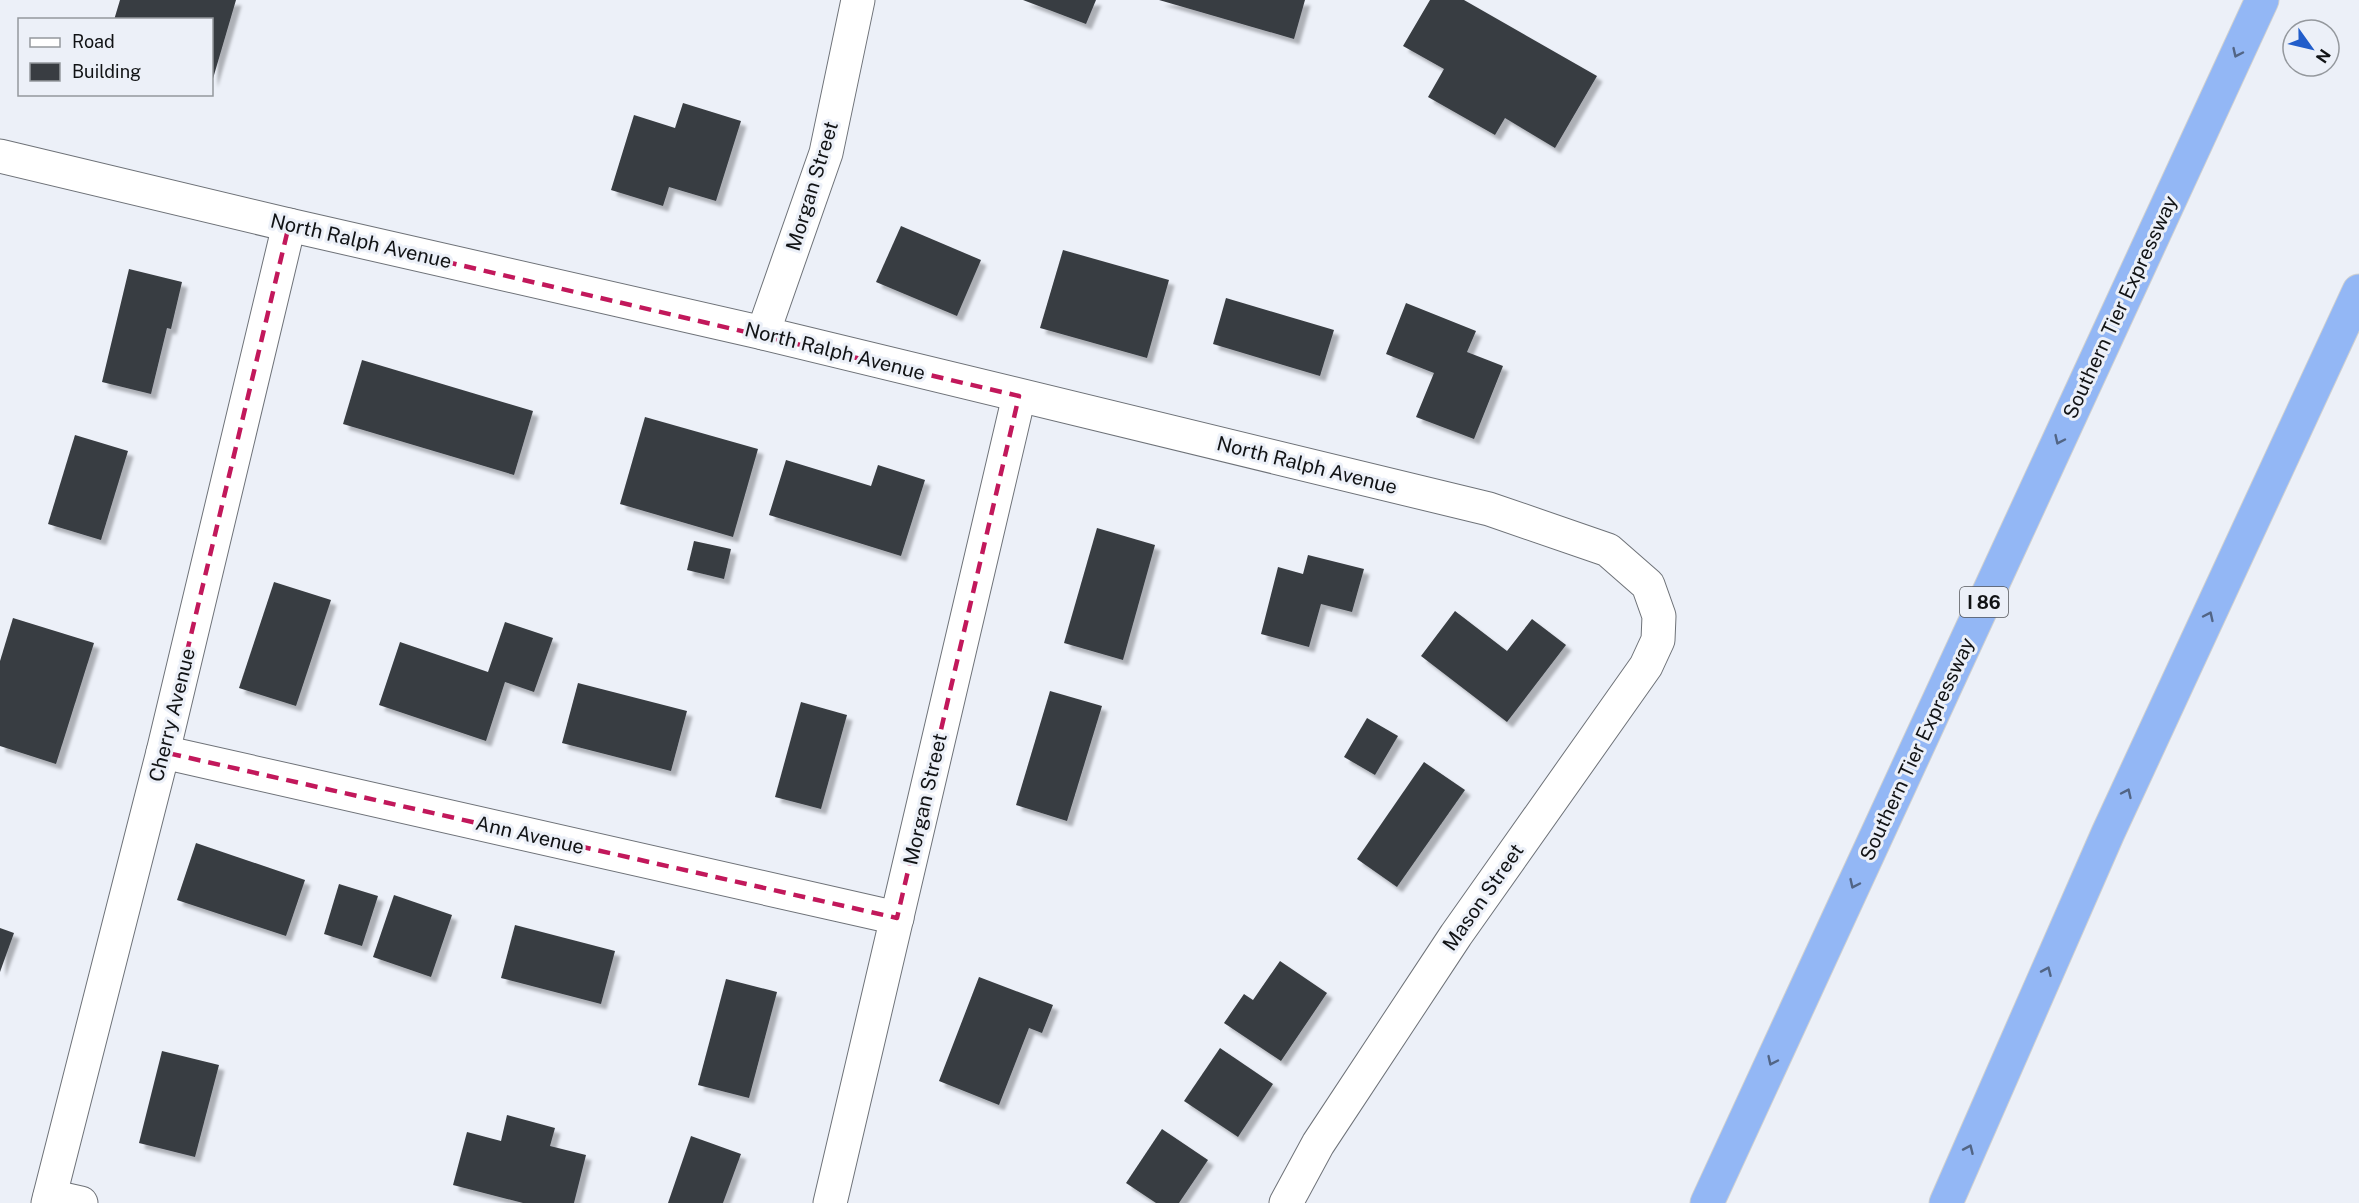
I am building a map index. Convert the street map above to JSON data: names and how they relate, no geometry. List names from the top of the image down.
{
  "streets": {
    "highway": ["Southern Tier Expressway", "I 86"],
    "street": [
      "Morgan Street",
      "North Ralph Avenue",
      "Cherry Avenue",
      "Ann Avenue",
      "Mason Street"
    ]
  },
  "crossings": [
    ["Morgan Street", "North Ralph Avenue"],
    ["Morgan Street", "Ann Avenue"],
    ["North Ralph Avenue", "Cherry Avenue"],
    ["North Ralph Avenue", "Mason Street"],
    ["Cherry Avenue", "Ann Avenue"]
  ],
  "legend": ["Road", "Building"],
  "north": "bottom right"
}
